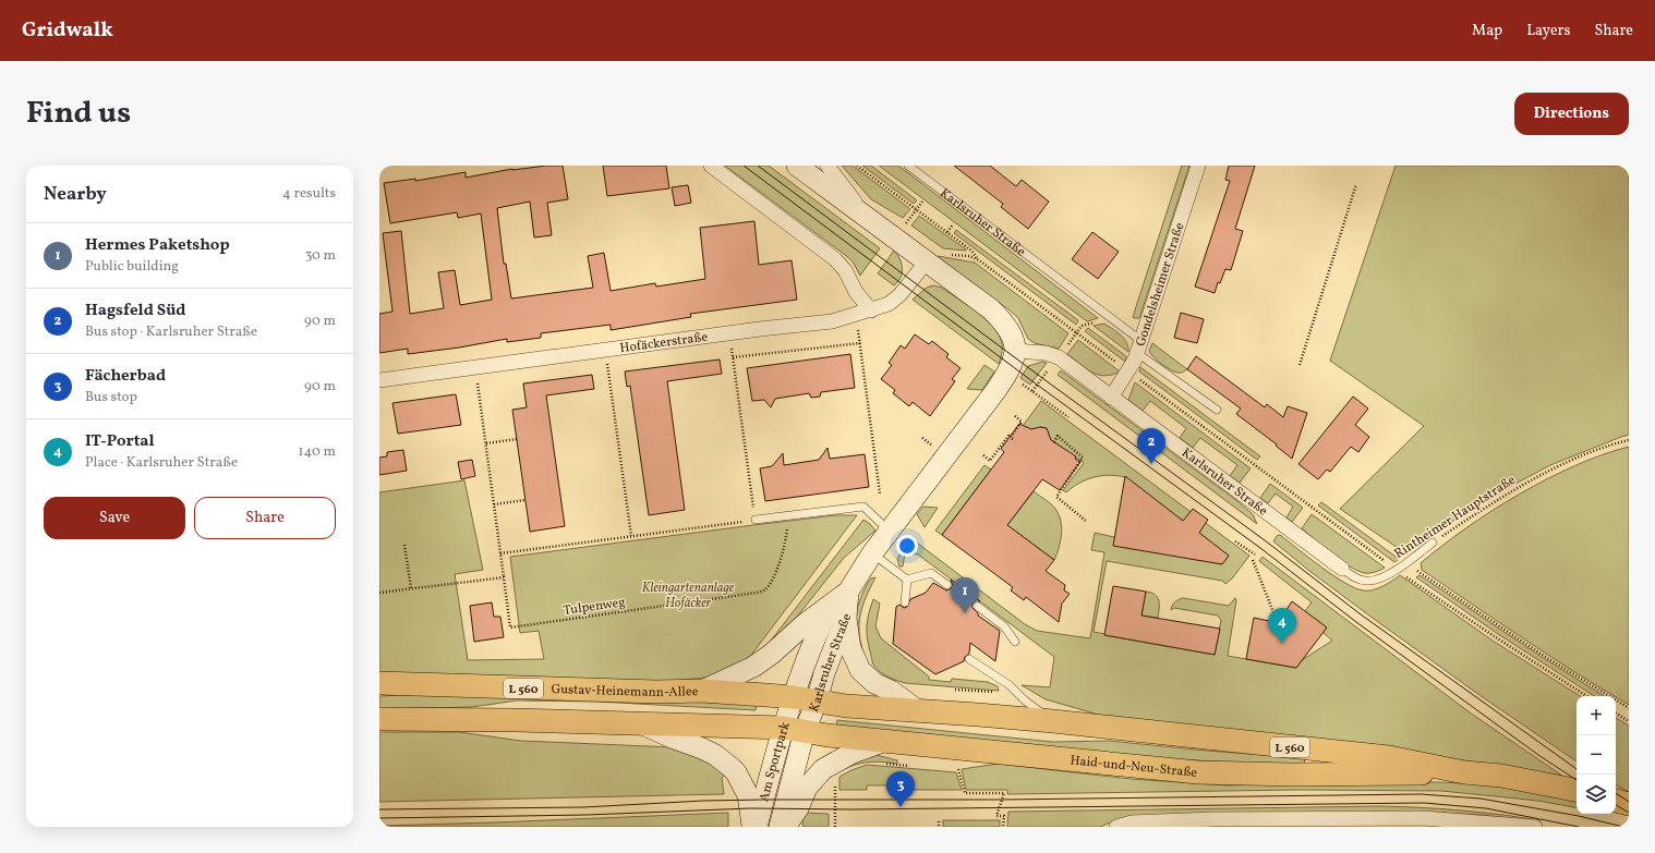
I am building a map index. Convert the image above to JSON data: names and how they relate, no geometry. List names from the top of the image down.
{
  "streets": {
    "main road": ["L 560", "Gustav-Heinemann-Allee", "Haid-und-Neu-Straße"],
    "street": [
      "Karlsruher Straße",
      "Gondelsheimer Straße",
      "Hofäckerstraße",
      "Am Sportpark"
    ],
    "lane": ["Rintheimer Hauptstraße"],
    "path": ["Tulpenweg"]
  },
  "crossings": [
    ["Karlsruher Straße", "Gondelsheimer Straße"],
    ["Karlsruher Straße", "Rintheimer Hauptstraße"],
    ["Karlsruher Straße", "L 560"],
    ["Karlsruher Straße", "Gustav-Heinemann-Allee"],
    ["Karlsruher Straße", "Am Sportpark"],
    ["Karlsruher Straße", "Haid-und-Neu-Straße"],
    ["L 560", "Am Sportpark"],
    ["L 560", "Haid-und-Neu-Straße"],
    ["Gustav-Heinemann-Allee", "Am Sportpark"],
    ["Gustav-Heinemann-Allee", "Haid-und-Neu-Straße"],
    ["Am Sportpark", "Haid-und-Neu-Straße"]
  ],
  "parks": ["Kleingartenanlage Hofäcker"],
  "page": {
    "header": "Gridwalk",
    "nav": ["Map", "Layers", "Share"],
    "title": "Find us",
    "buttons": [
      "Directions",
      ["Save", "Share"]
    ],
    "heading": ["Nearby", "4 results"],
    "list": [
      {
        "mark": "1",
        "name": "Hermes Paketshop",
        "note": "Public building",
        "value": "30 m"
      },
      {
        "mark": "2",
        "name": "Hagsfeld Süd",
        "note": "Bus stop · Karlsruher Straße",
        "value": "90 m"
      },
      {
        "mark": "3",
        "name": "Fächerbad",
        "note": "Bus stop",
        "value": "90 m"
      },
      {
        "mark": "4",
        "name": "IT-Portal",
        "note": "Place · Karlsruher Straße",
        "value": "140 m"
      }
    ],
    "pins": [
      "2",
      "1",
      "4",
      "3"
    ],
    "map_buttons": ["+", "−"]
  }
}
